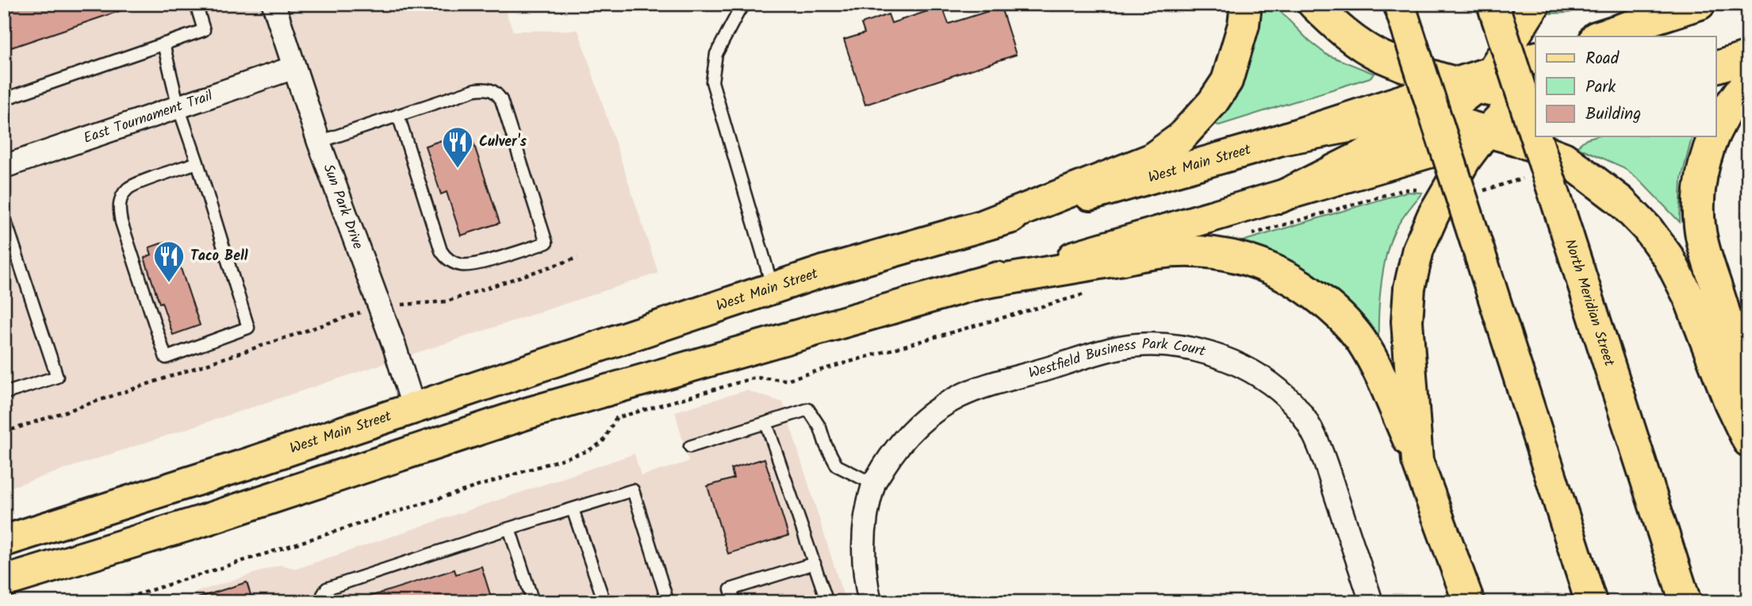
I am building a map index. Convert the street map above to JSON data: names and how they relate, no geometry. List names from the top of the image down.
{
  "streets": {
    "main road": ["West Main Street", "North Meridian Street"],
    "street": ["East Tournament Trail", "Sun Park Drive", "Westfield Business Park Court"]
  },
  "crossings": [
    ["East Tournament Trail", "Sun Park Drive"],
    ["West Main Street", "Sun Park Drive"]
  ],
  "places": {
    "restaurant": ["Culver's", "Taco Bell"]
  },
  "legend": ["Road", "Park", "Building"]
}
